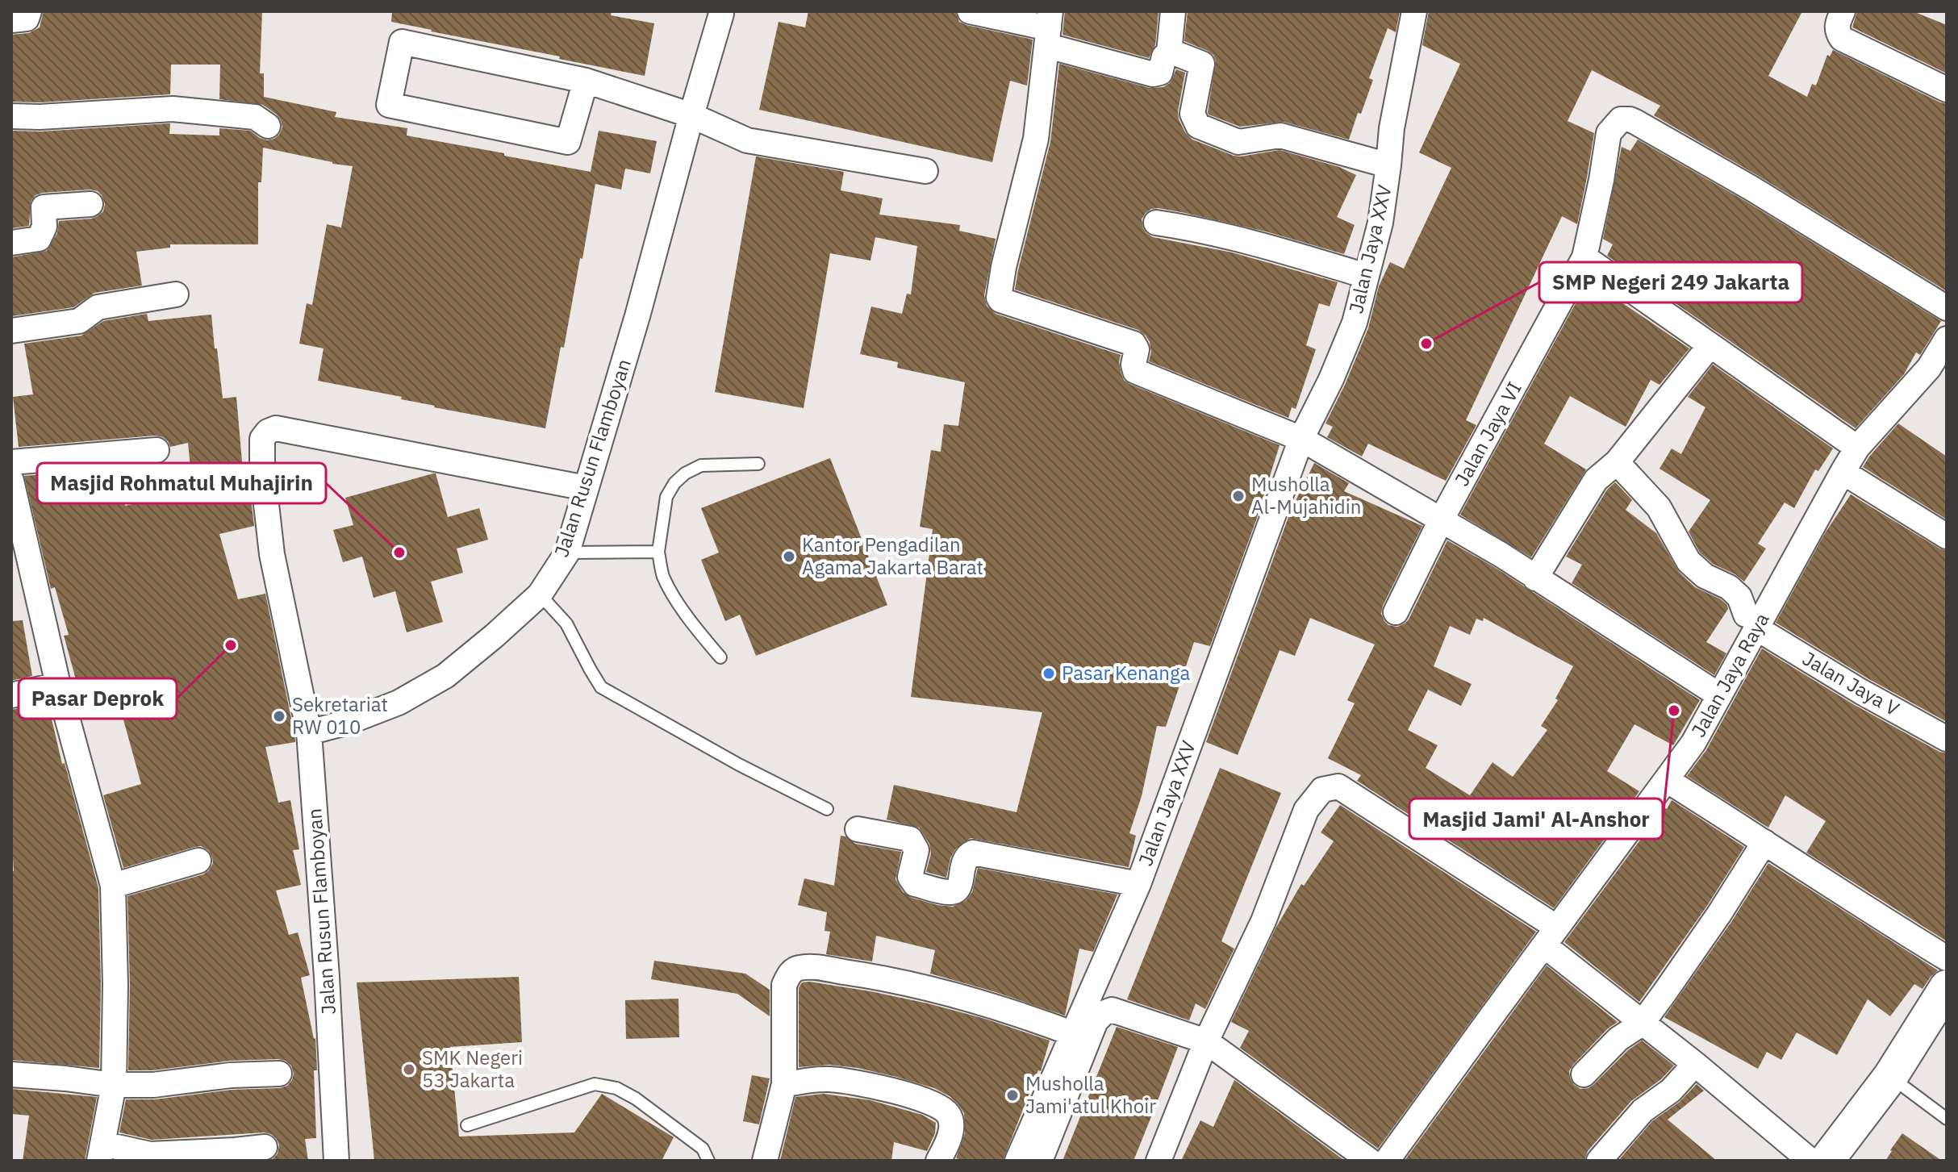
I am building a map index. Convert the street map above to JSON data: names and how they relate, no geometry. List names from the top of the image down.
{
  "streets": {
    "street": [
      "Jalan Jaya XXV",
      "Jalan Jaya VI",
      "Jalan Rusun Flamboyan",
      "Jalan Jaya Raya",
      "Jalan Jaya V"
    ]
  },
  "crossings": [
    ["Jalan Jaya Raya", "Jalan Jaya V"]
  ],
  "places": [
    "SMP Negeri 249 Jakarta",
    "Musholla Al-Mujahidin",
    "Masjid Rohmatul Muhajirin",
    "Kantor Pengadilan Agama Jakarta Barat",
    "Pasar Deprok",
    "Pasar Kenanga",
    "Masjid Jami' Al-Anshor",
    "Sekretariat RW 010",
    "SMK Negeri 53 Jakarta",
    "Musholla Jami'atul Khoir"
  ]
}
